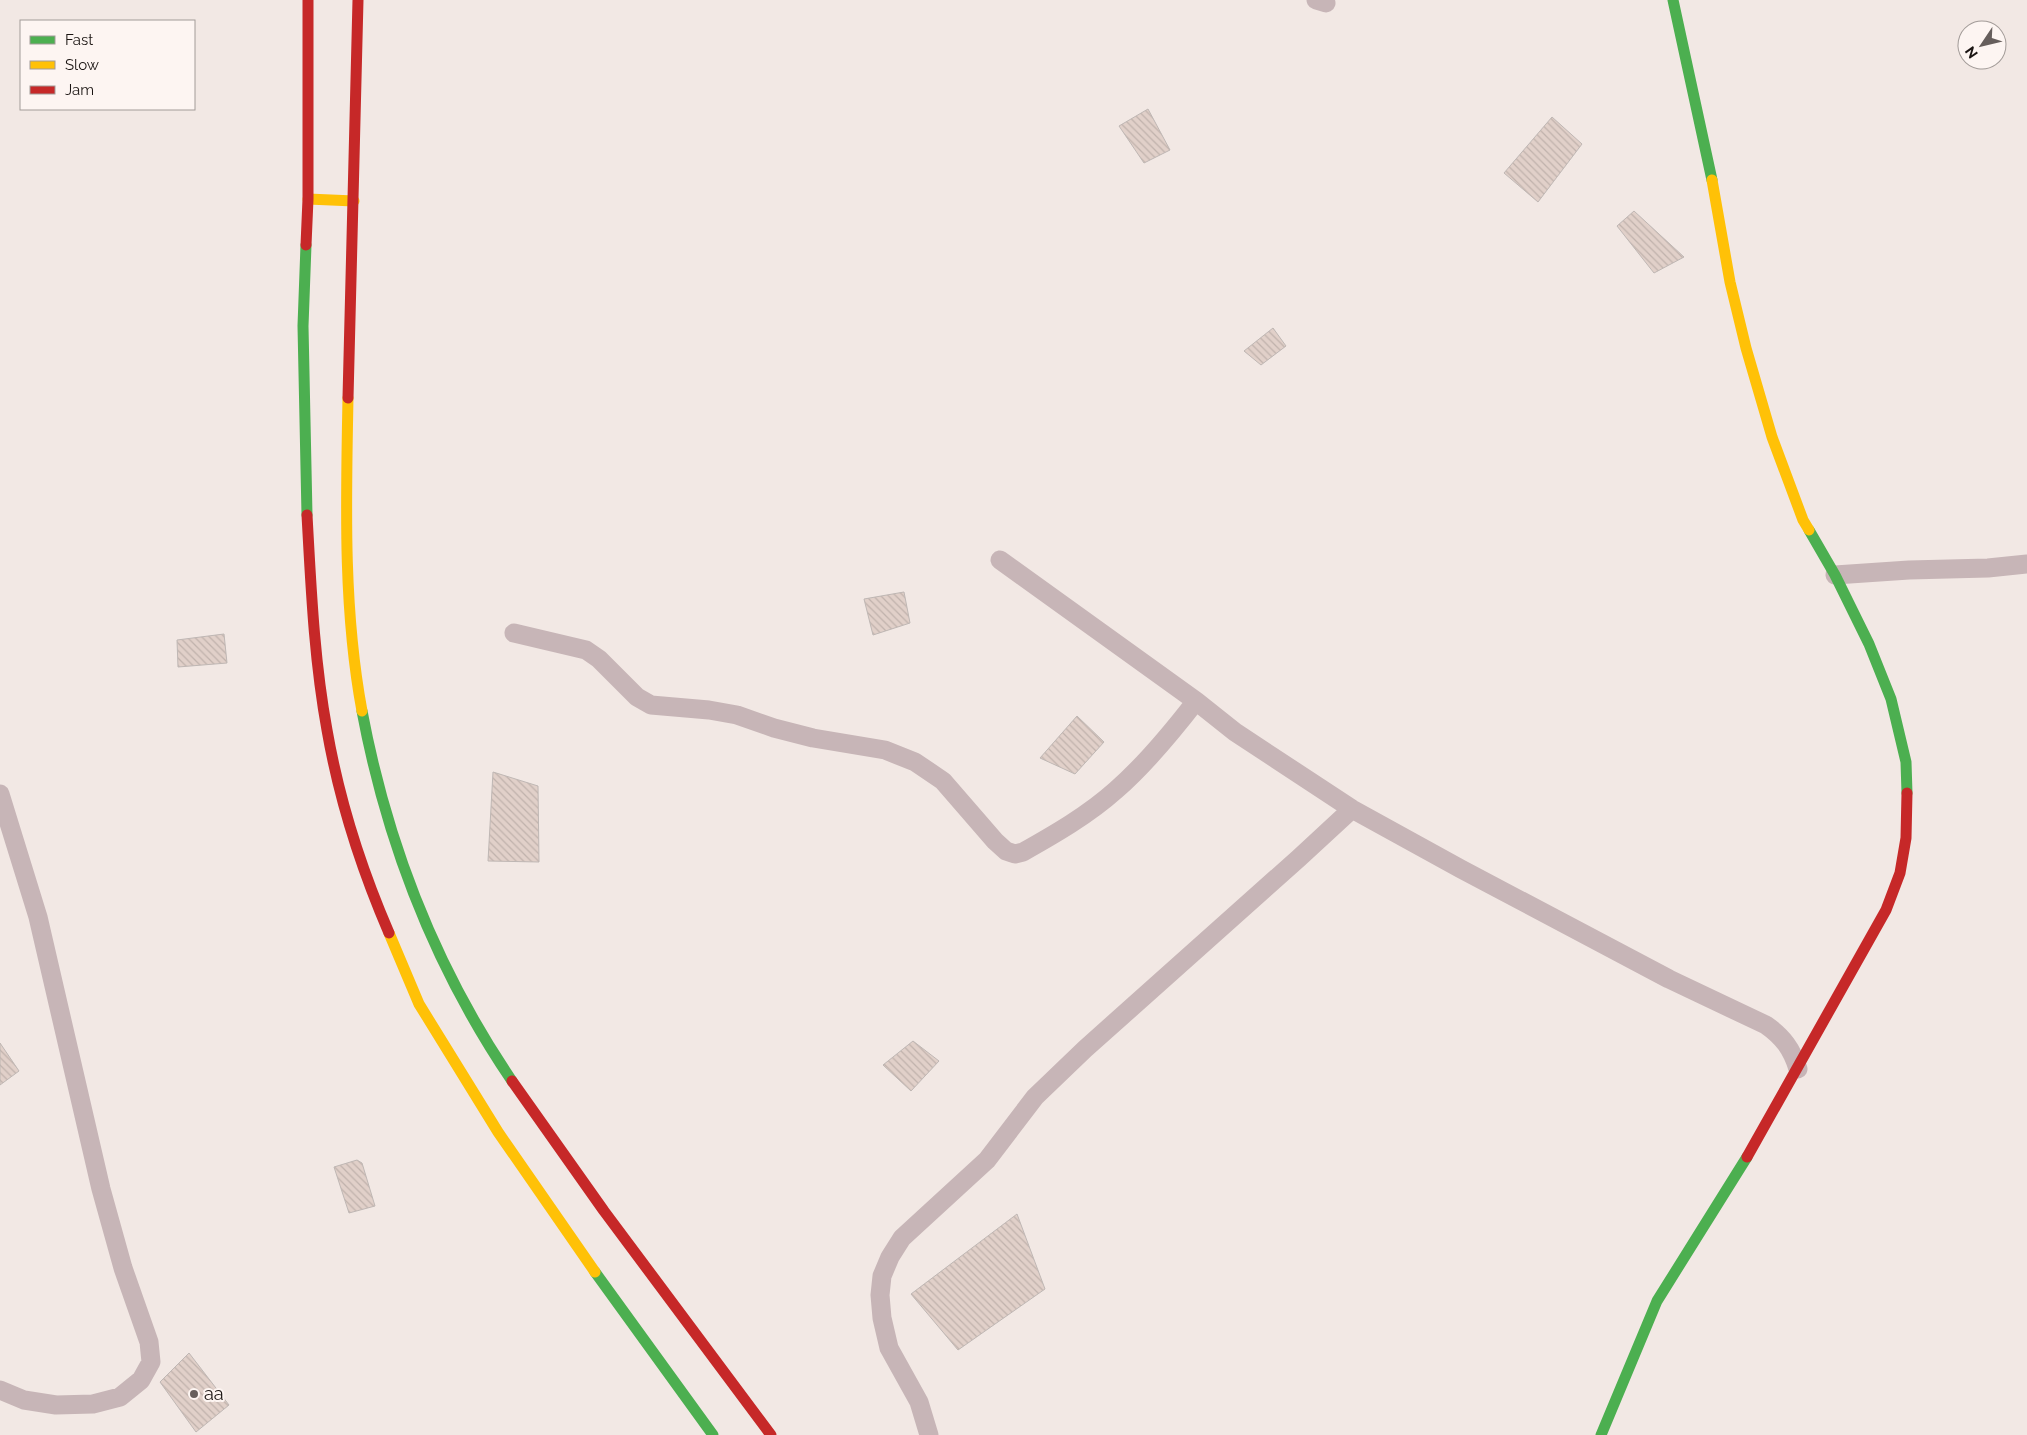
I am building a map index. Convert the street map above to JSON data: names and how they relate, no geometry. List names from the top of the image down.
{
  "places": ["aa"],
  "legend": ["Fast", "Slow", "Jam"],
  "north": "bottom left"
}
